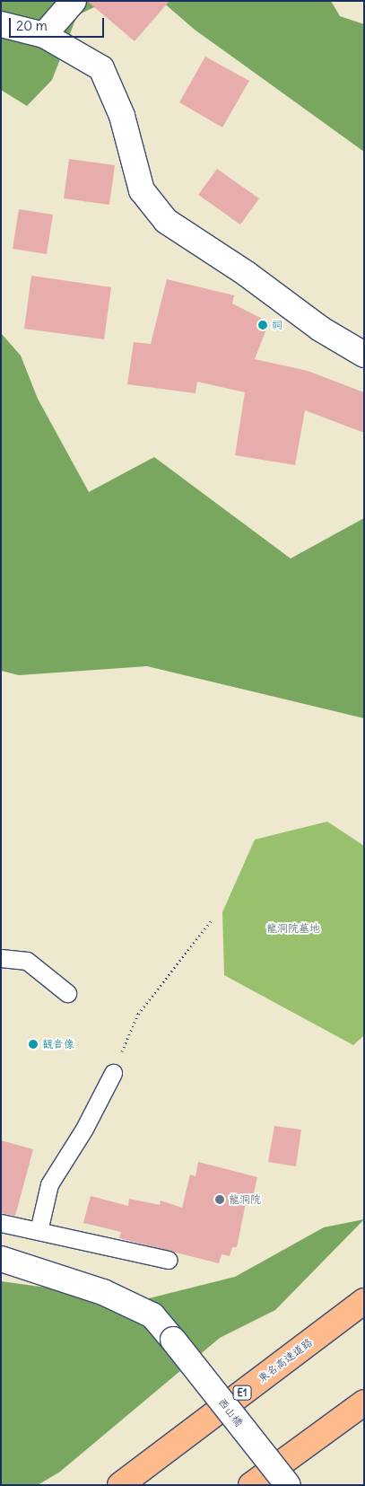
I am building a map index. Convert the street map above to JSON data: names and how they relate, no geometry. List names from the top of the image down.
{
  "streets": {
    "highway": ["東名高速道路", "E1"],
    "street": ["西山橋"]
  },
  "parks": ["龍洞院墓地"],
  "places": ["祠", "観音像", "龍洞院"],
  "scale_bar": "20 m"
}
